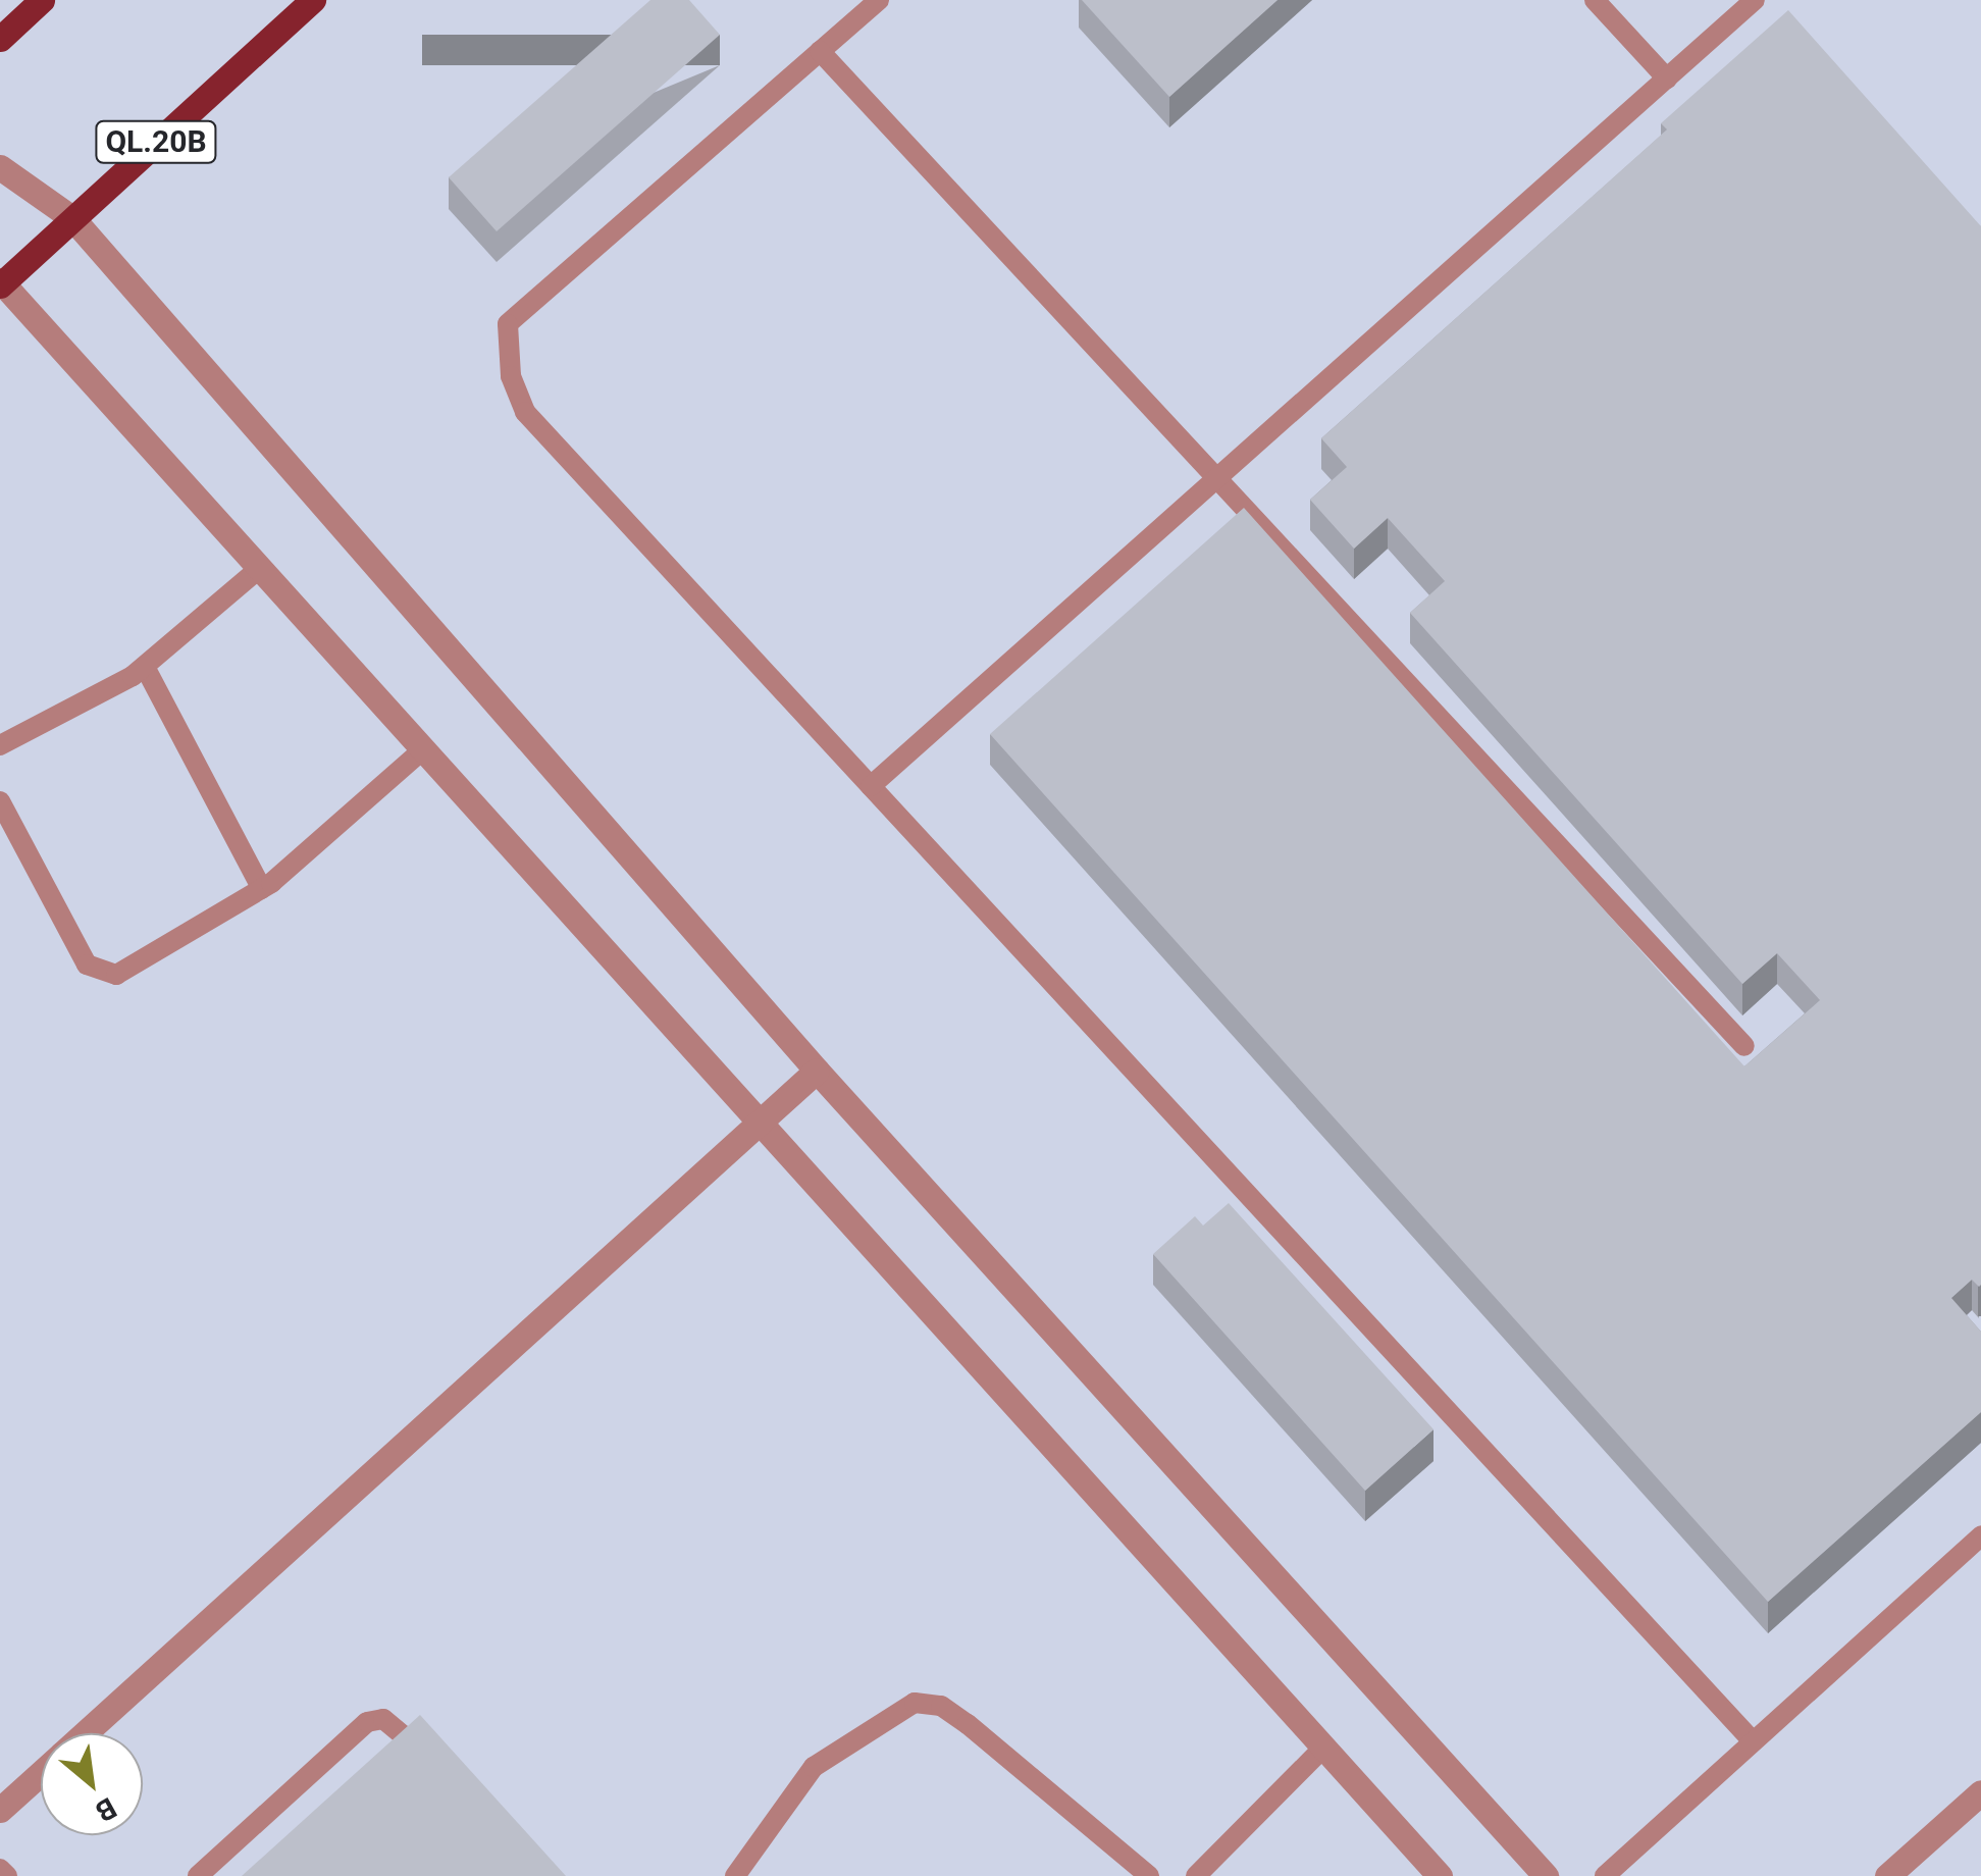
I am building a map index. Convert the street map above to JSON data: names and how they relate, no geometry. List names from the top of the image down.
{
  "streets": {
    "main road": ["QL.20B"]
  },
  "north": "bottom right"
}
